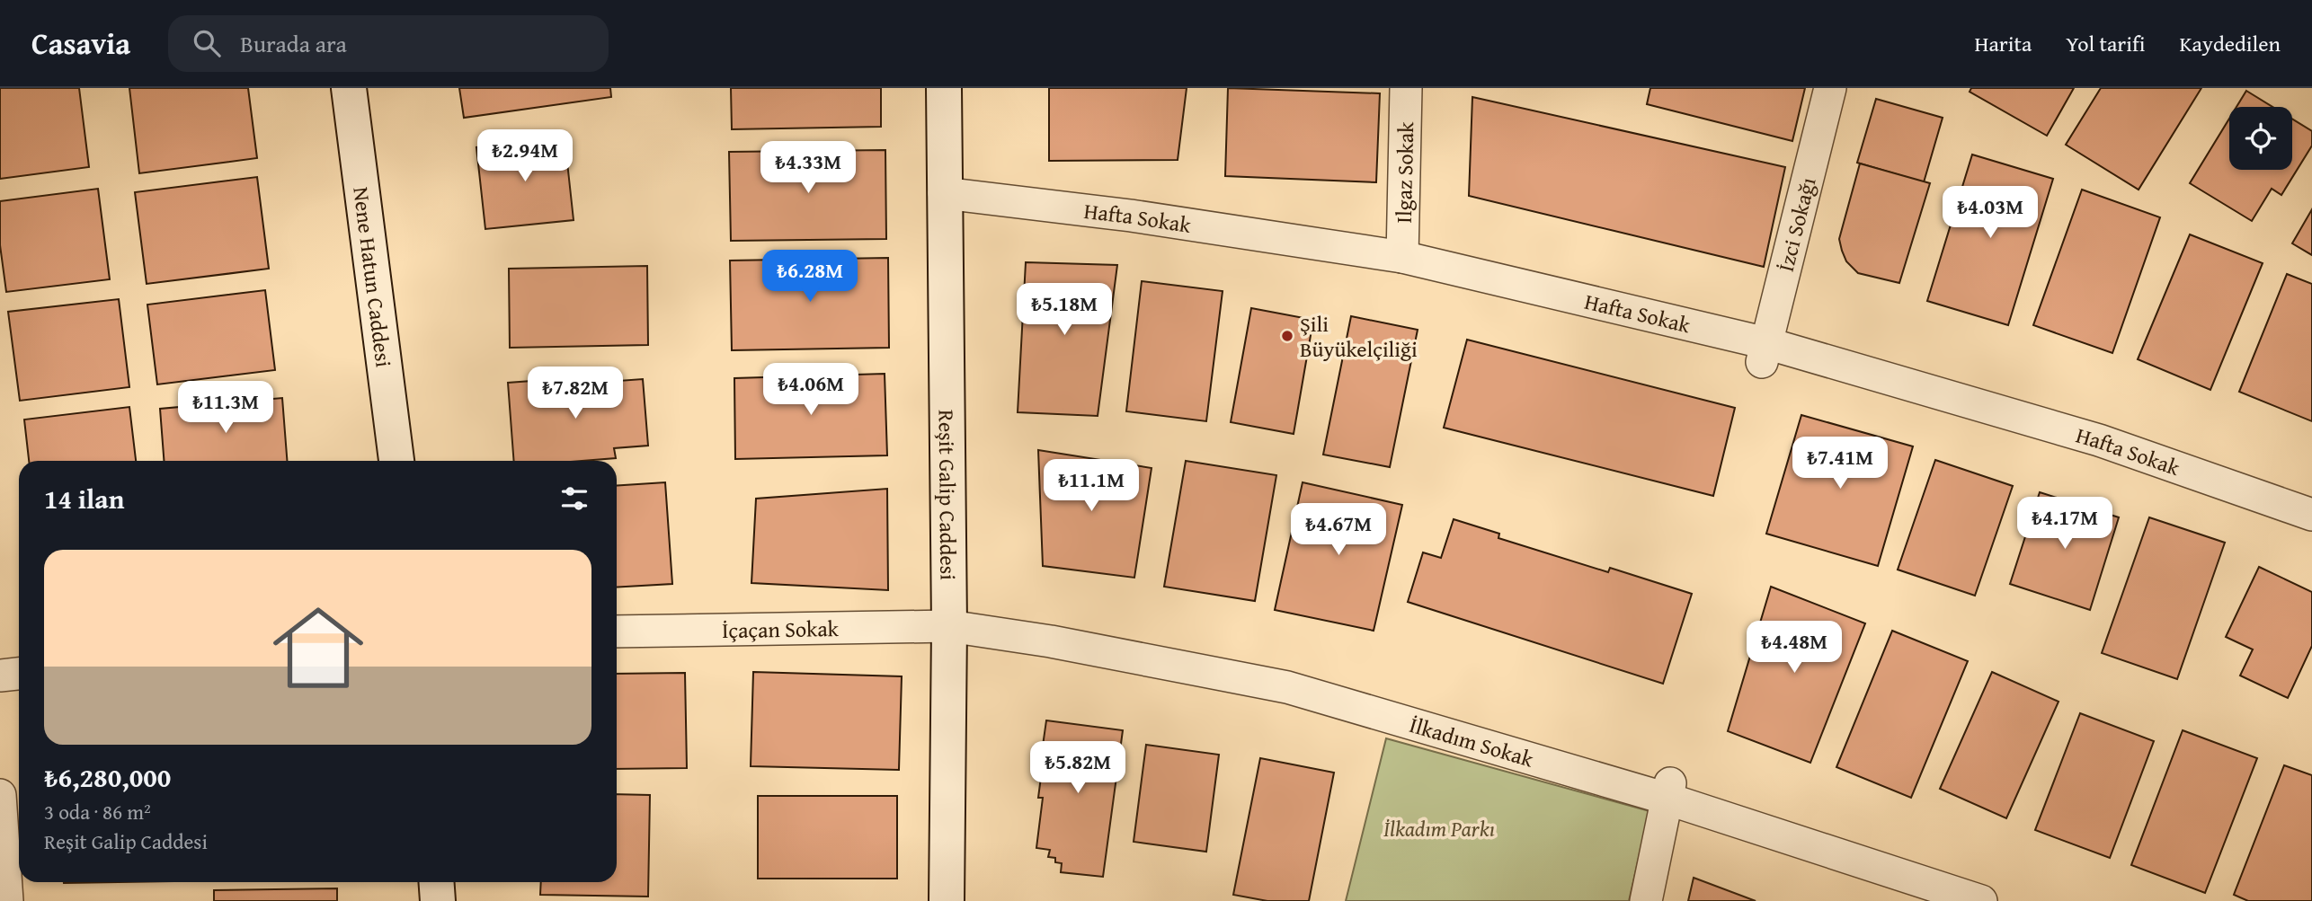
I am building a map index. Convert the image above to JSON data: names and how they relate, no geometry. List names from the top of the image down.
{
  "streets": {
    "main road": ["Nene Hatun Caddesi", "Reşit Galip Caddesi"],
    "street": [
      "Ilgaz Sokak",
      "Hafta Sokak",
      "İzci Sokağı",
      "İçaçan Sokak",
      "İlkadım Sokak"
    ]
  },
  "crossings": [
    ["Ilgaz Sokak", "Hafta Sokak"],
    ["Hafta Sokak", "İzci Sokağı"],
    ["Hafta Sokak", "Reşit Galip Caddesi"],
    ["Reşit Galip Caddesi", "İçaçan Sokak"],
    ["Reşit Galip Caddesi", "İlkadım Sokak"],
    ["İçaçan Sokak", "İlkadım Sokak"]
  ],
  "parks": ["İlkadım Parkı"],
  "places": ["Şili Büyükelçiliği"],
  "page": {
    "header": "Casavia",
    "search": "Burada ara",
    "nav": ["Harita", "Yol tarifi", "Kaydedilen"],
    "price": [
      "₺2.94M",
      "₺4.33M",
      "₺4.03M",
      "₺6.28M",
      "₺5.18M",
      "₺4.06M",
      "₺7.82M",
      "₺11.3M",
      "₺7.41M",
      "₺11.1M",
      "₺4.17M",
      "₺4.67M",
      "₺4.48M",
      "₺5.82M"
    ],
    "heading": "14 ilan",
    "list": [
      {
        "name": "₺6,280,000",
        "note": "3 oda · 86 m² · Reşit Galip Caddesi"
      }
    ]
  }
}
